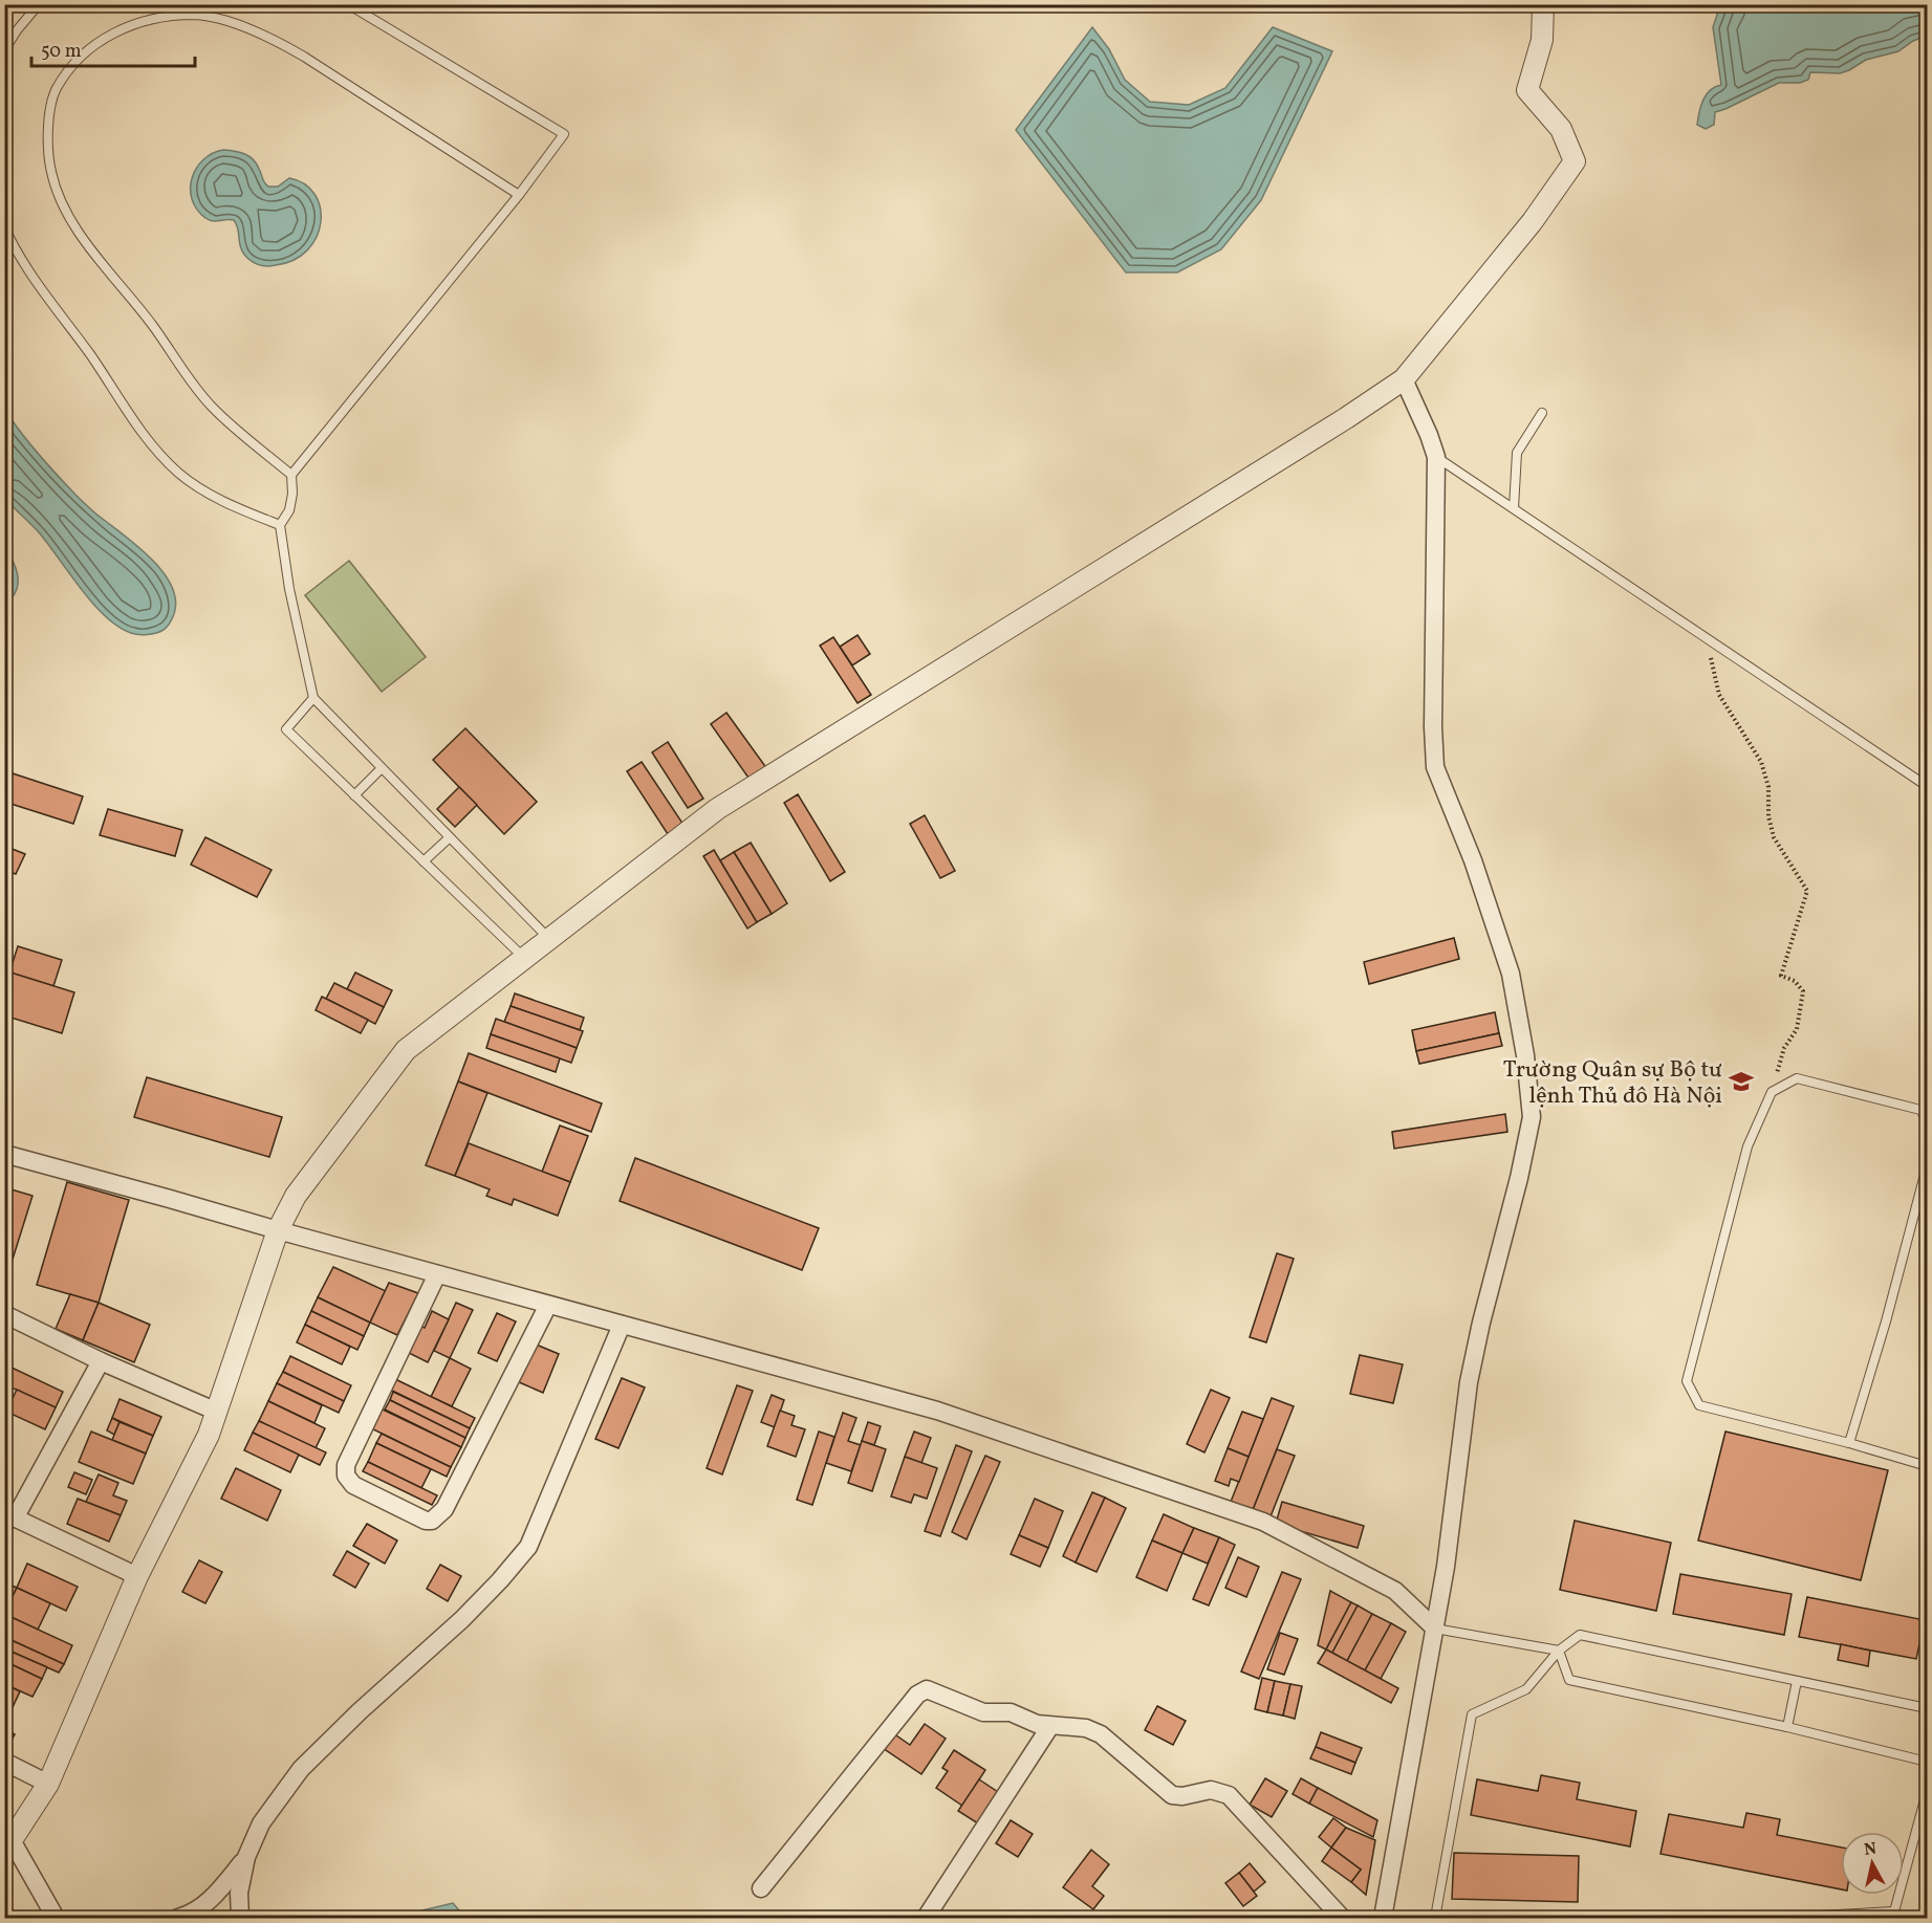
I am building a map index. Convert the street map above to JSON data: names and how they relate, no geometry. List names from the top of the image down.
{
  "places": {
    "school or university": ["Trường Quân sự Bộ tư lệnh Thủ đô Hà Nội"]
  },
  "scale_bar": "50 m",
  "north": "top"
}
